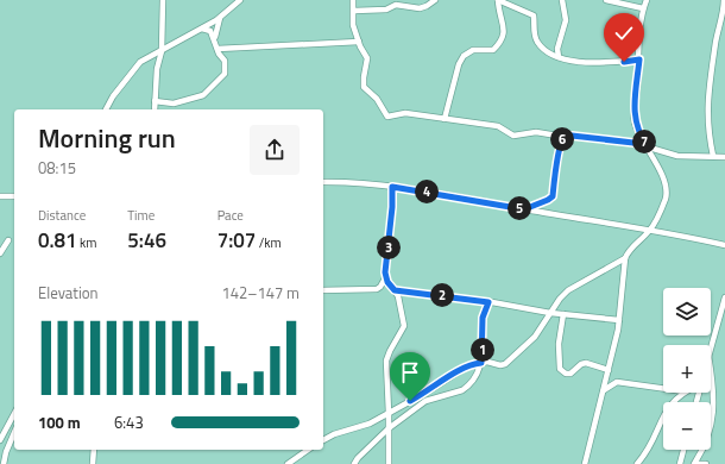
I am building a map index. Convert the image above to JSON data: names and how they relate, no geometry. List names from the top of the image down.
{
  "page": {
    "heading": ["Morning run", "08:15"],
    "pins": [
      "6",
      "7",
      "4",
      "5",
      "3",
      "2",
      "1"
    ],
    "stats": [
      ["Distance", "0.81 km"],
      ["Time", "5:46"],
      ["Pace", "7:07 /km"]
    ],
    "chart": ["Elevation", "142–147 m"],
    "map_buttons": ["+", "−"],
    "list": [
      {
        "name": "100 m",
        "note": "6:43"
      }
    ]
  }
}
